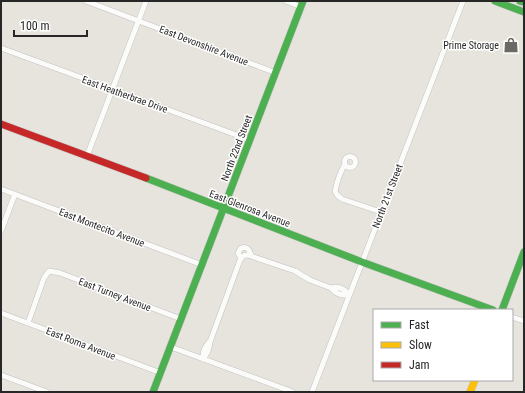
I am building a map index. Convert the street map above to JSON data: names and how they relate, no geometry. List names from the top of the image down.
{
  "streets": {
    "street": [
      "East Devonshire Avenue",
      "East Heatherbrae Drive",
      "North 22nd Street",
      "North 21st Street",
      "East Glenrosa Avenue",
      "East Montecito Avenue",
      "East Turney Avenue",
      "East Roma Avenue"
    ]
  },
  "crossings": [
    ["East Devonshire Avenue", "North 22nd Street"],
    ["East Heatherbrae Drive", "North 22nd Street"],
    ["North 22nd Street", "East Glenrosa Avenue"],
    ["North 22nd Street", "East Montecito Avenue"],
    ["North 22nd Street", "East Turney Avenue"],
    ["North 22nd Street", "East Roma Avenue"],
    ["North 21st Street", "East Glenrosa Avenue"],
    ["East Turney Avenue", "East Roma Avenue"]
  ],
  "places": {
    "shop": ["Prime Storage"]
  },
  "legend": ["Fast", "Slow", "Jam"],
  "scale_bar": "100 m"
}
